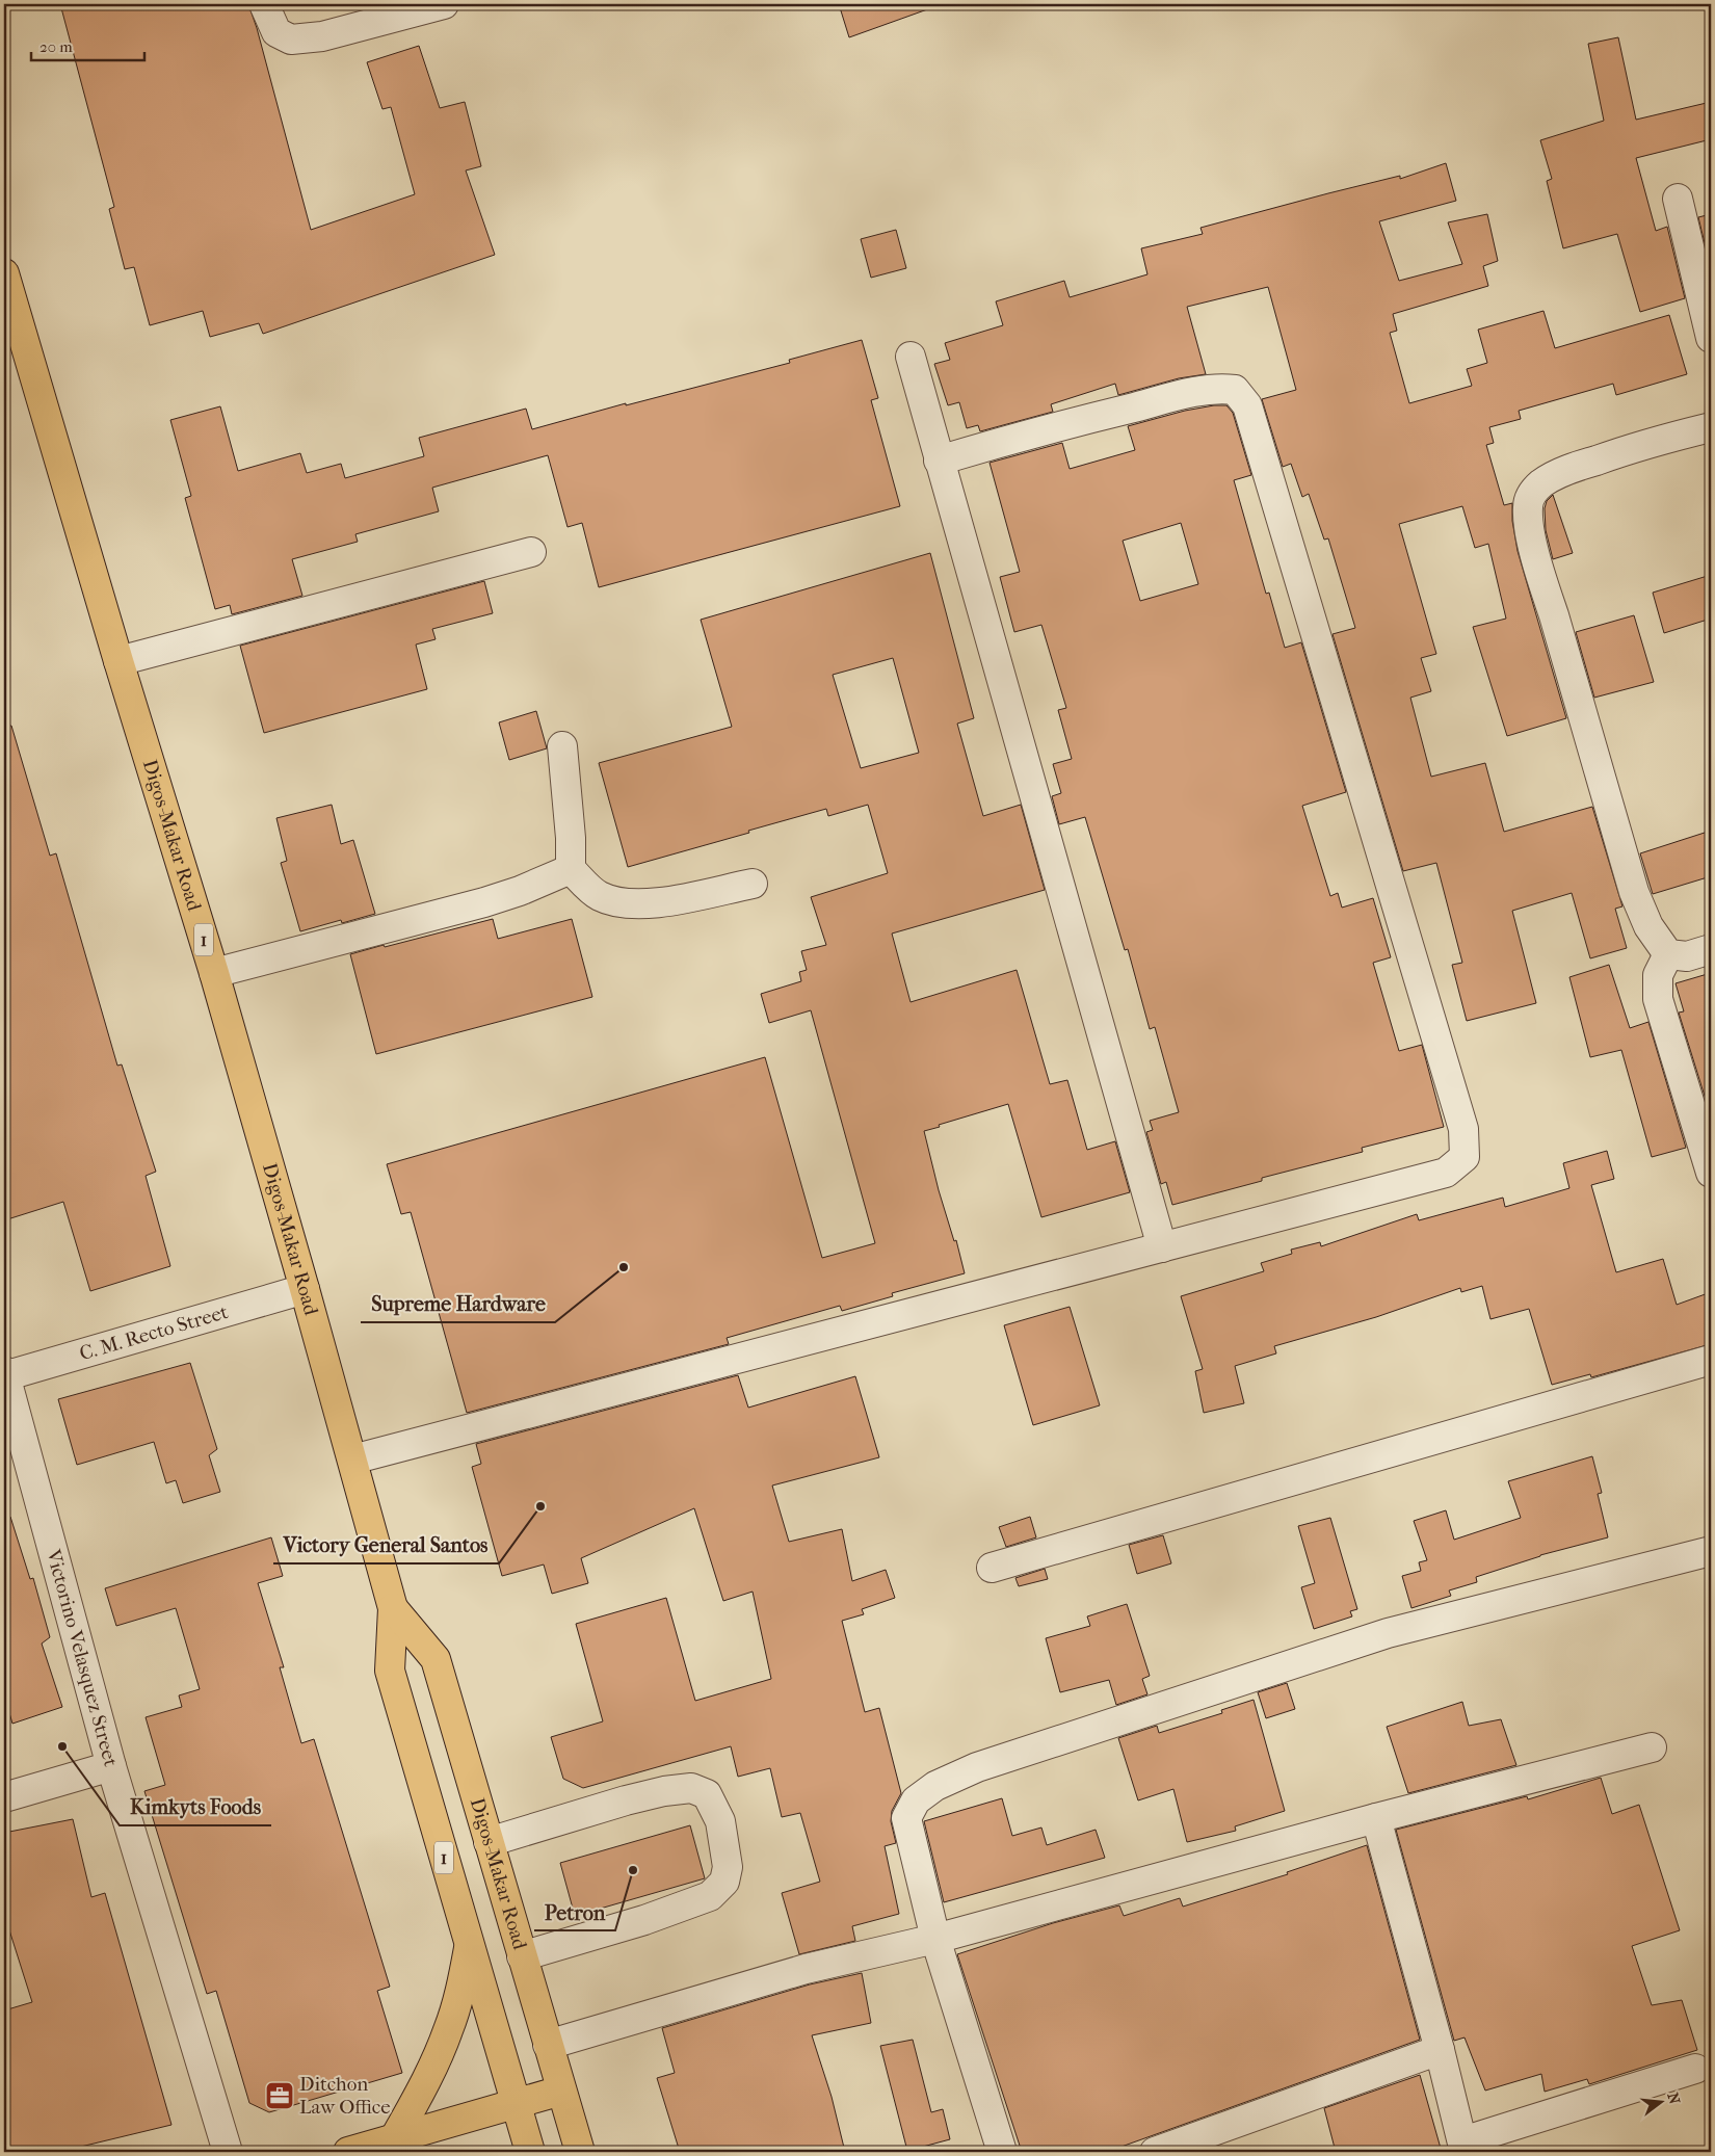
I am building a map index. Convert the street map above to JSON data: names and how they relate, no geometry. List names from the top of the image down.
{
  "streets": {
    "main road": ["Digos-Makar Road", "1"],
    "street": ["C. M. Recto Street", "Victorino Velasquez Street"]
  },
  "crossings": [
    ["Digos-Makar Road", "C. M. Recto Street"],
    ["C. M. Recto Street", "Victorino Velasquez Street"]
  ],
  "places": {
    "other": [
      "Supreme Hardware",
      "Victory General Santos",
      "Kimkyts Foods",
      "Petron"
    ],
    "office": ["Ditchon Law Office"]
  },
  "scale_bar": "20 m",
  "north": "right"
}
